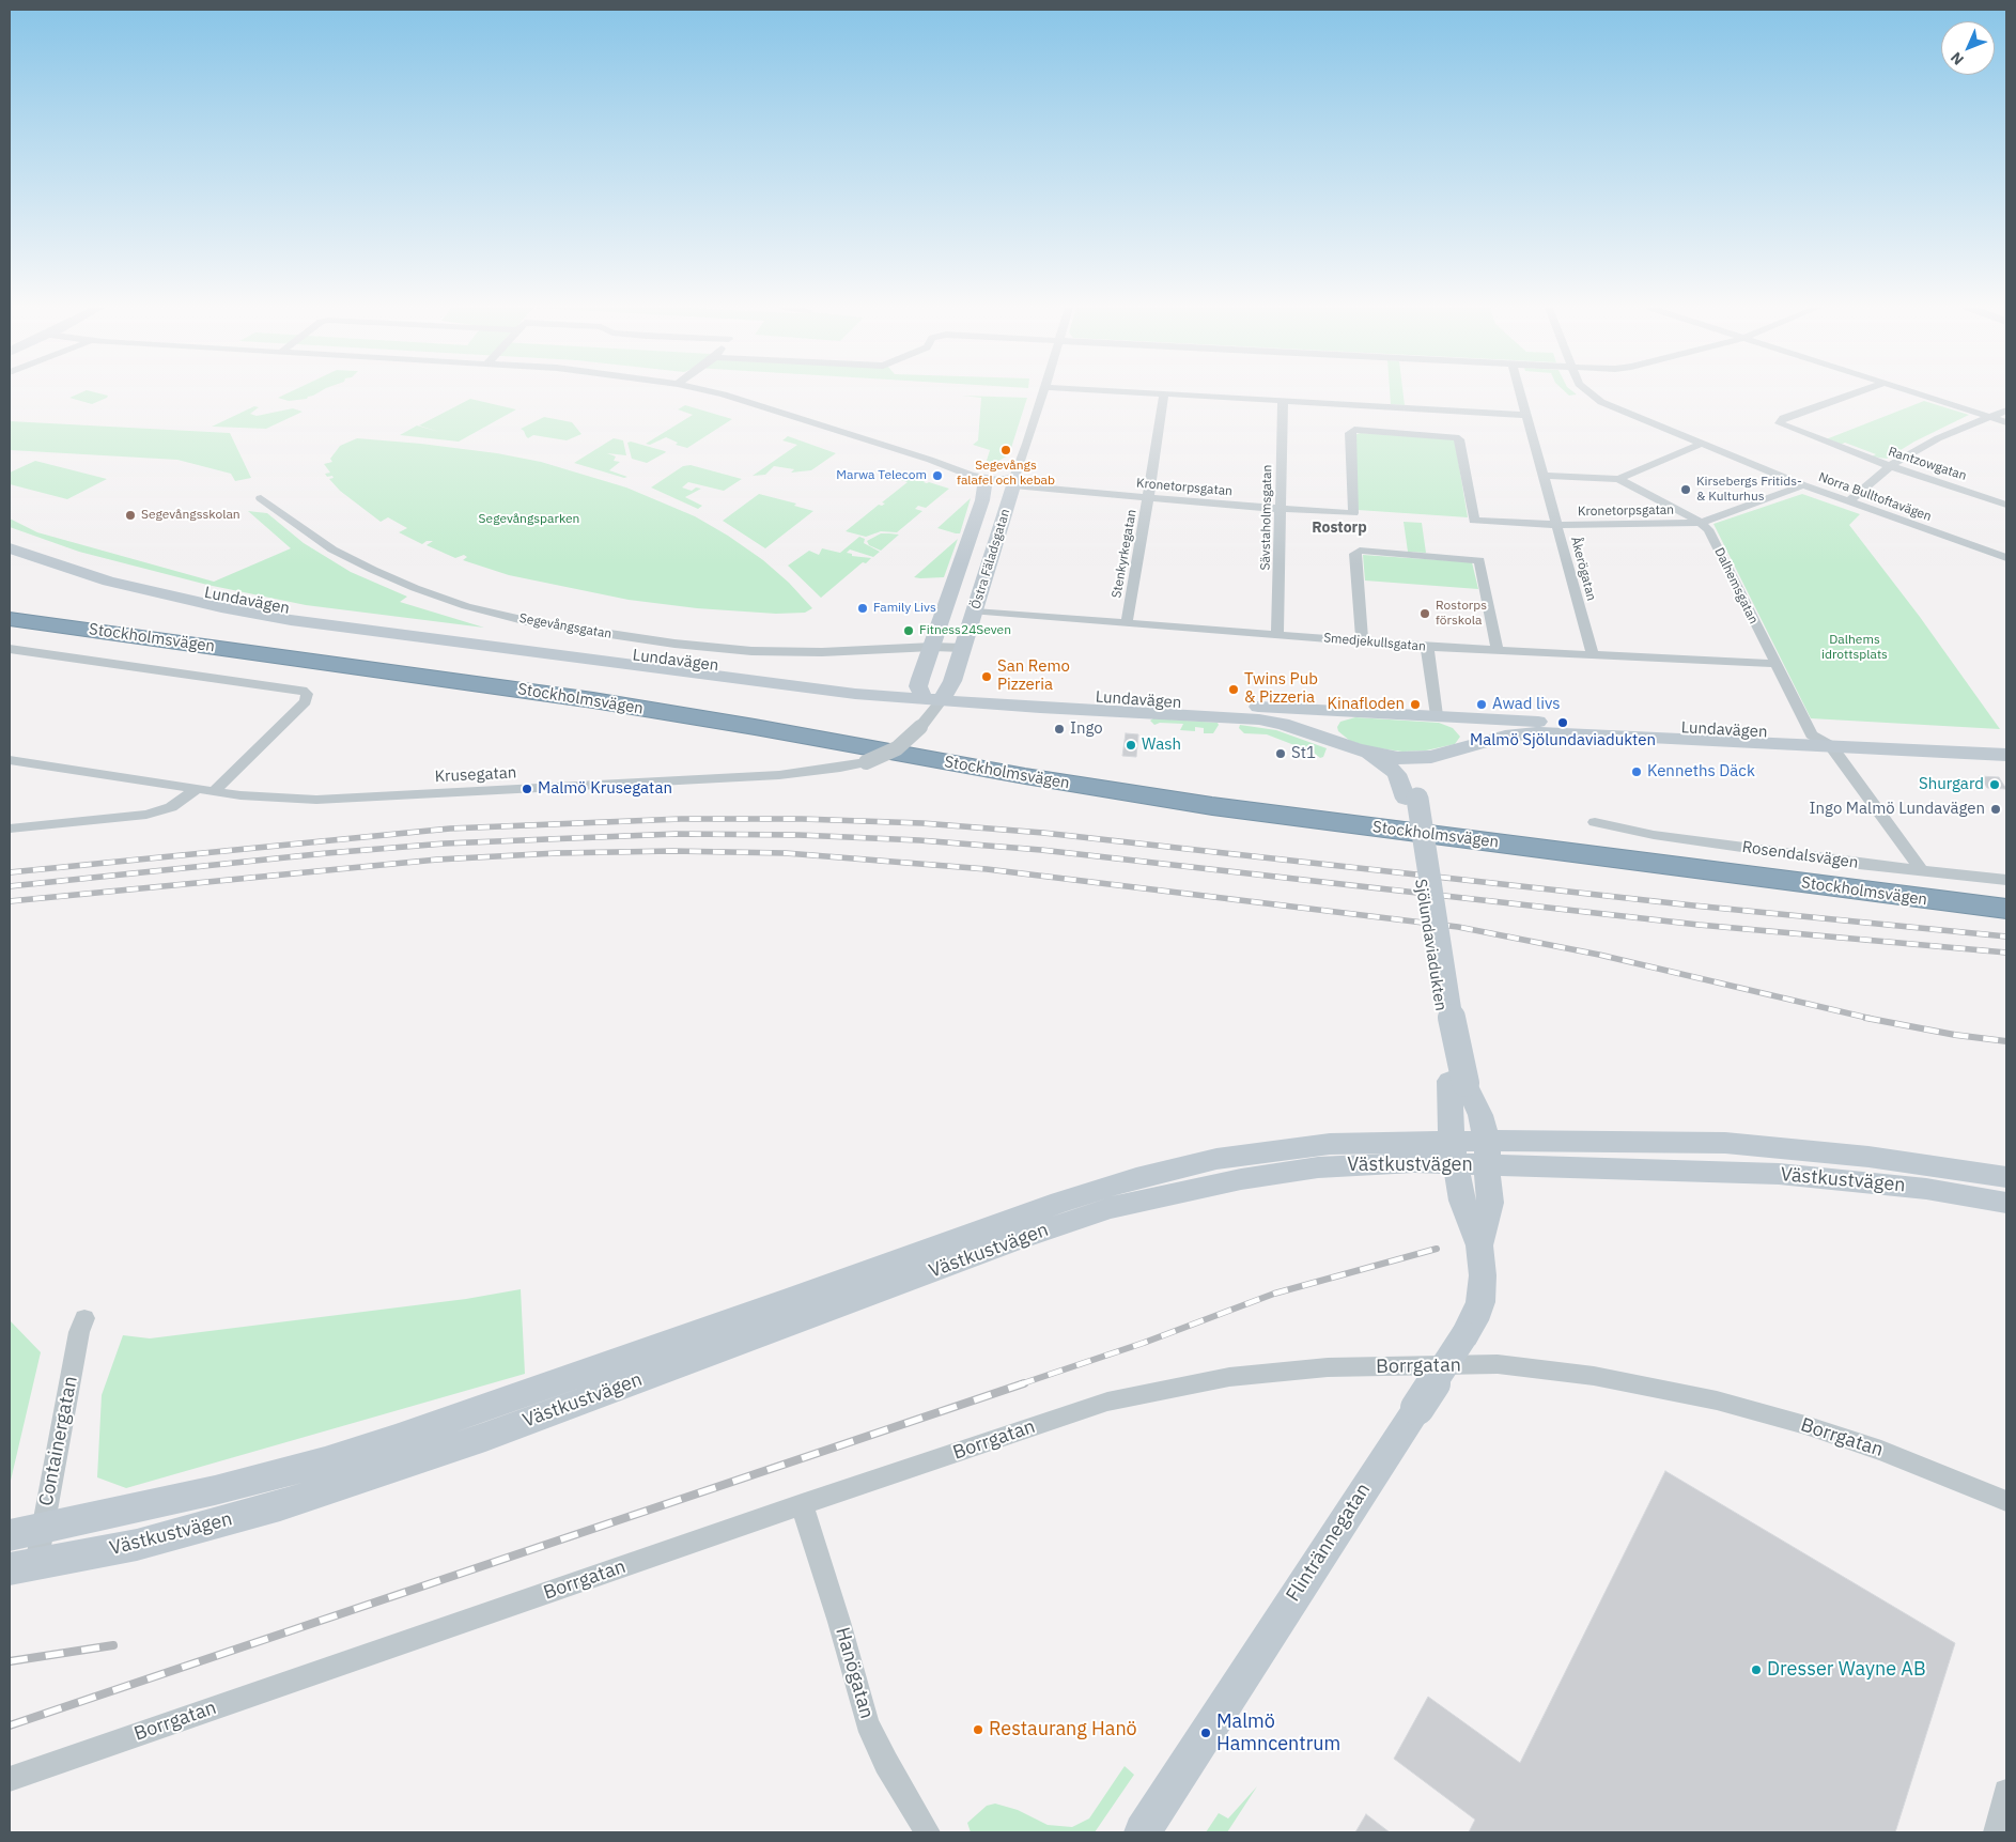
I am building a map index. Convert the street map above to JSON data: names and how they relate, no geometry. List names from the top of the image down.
{
  "streets": {
    "highway": ["Stockholmsvägen"],
    "main road": [
      "Östra Fäladsgatan",
      "Lundavägen",
      "Sjölundaviadukten",
      "Västkustvägen",
      "Flintrännegatan"
    ],
    "street": [
      "Rantzowgatan",
      "Kronetorpsgatan",
      "Norra Bulltoftavägen",
      "Sävstaholmsgatan",
      "Stenkyrkegatan",
      "Åkerögatan",
      "Dalhemsgatan",
      "Segevångsgatan",
      "Smedjekullsgatan",
      "Krusegatan",
      "Rosendalsvägen",
      "Borrgatan",
      "Containergatan",
      "Hanögatan"
    ]
  },
  "crossings": [
    ["Kronetorpsgatan", "Norra Bulltoftavägen"],
    ["Kronetorpsgatan", "Sävstaholmsgatan"],
    ["Kronetorpsgatan", "Stenkyrkegatan"],
    ["Kronetorpsgatan", "Östra Fäladsgatan"],
    ["Kronetorpsgatan", "Åkerögatan"],
    ["Kronetorpsgatan", "Dalhemsgatan"],
    ["Sävstaholmsgatan", "Smedjekullsgatan"],
    ["Stenkyrkegatan", "Smedjekullsgatan"],
    ["Östra Fäladsgatan", "Lundavägen"],
    ["Östra Fäladsgatan", "Segevångsgatan"],
    ["Östra Fäladsgatan", "Smedjekullsgatan"],
    ["Östra Fäladsgatan", "Krusegatan"],
    ["Åkerögatan", "Smedjekullsgatan"],
    ["Dalhemsgatan", "Lundavägen"],
    ["Dalhemsgatan", "Smedjekullsgatan"],
    ["Lundavägen", "Krusegatan"],
    ["Lundavägen", "Sjölundaviadukten"],
    ["Sjölundaviadukten", "Västkustvägen"],
    ["Sjölundaviadukten", "Flintrännegatan"],
    ["Västkustvägen", "Containergatan"],
    ["Västkustvägen", "Flintrännegatan"],
    ["Borrgatan", "Hanögatan"]
  ],
  "districts": ["Rostorp"],
  "parks": ["Segevångsparken", "Dalhems idrottsplats"],
  "places": [
    "Segevångs falafel och kebab",
    "Marwa Telecom",
    "Kirsebergs Fritids- & Kulturhus",
    "Segevångsskolan",
    "Family Livs",
    "Rostorps förskola",
    "Fitness24Seven",
    "San Remo Pizzeria",
    "Twins Pub & Pizzeria",
    "Kinafloden",
    "Awad livs",
    "Malmö Sjölundaviadukten",
    "Ingo",
    "Wash",
    "St1",
    "Kenneths Däck",
    "Shurgard",
    "Malmö Krusegatan",
    "Ingo Malmö Lundavägen",
    "Dresser Wayne AB",
    "Restaurang Hanö",
    "Malmö Hamncentrum"
  ],
  "north": "bottom left"
}
